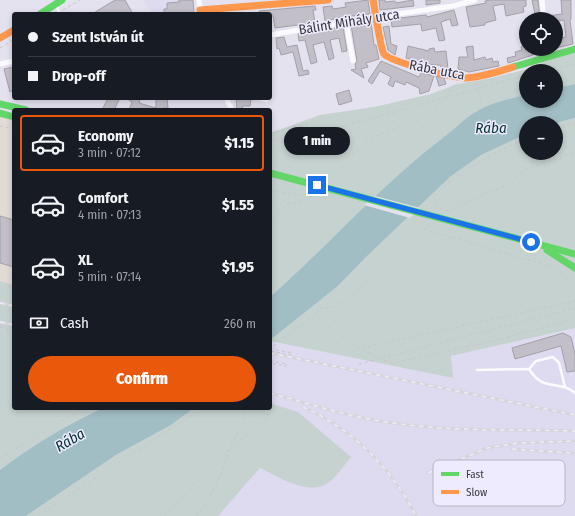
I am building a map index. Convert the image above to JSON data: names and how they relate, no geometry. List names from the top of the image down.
{
  "streets": {
    "street": ["Bálint Mihály utca", "Rába utca"]
  },
  "crossings": [
    ["Bálint Mihály utca", "Rába utca"]
  ],
  "water": ["Rába"],
  "legend": ["Fast", "Slow"],
  "page": {
    "map_buttons": ["+", "−"],
    "banner": ["Szent István út", "Drop-off"],
    "list": [
      {
        "name": "Economy",
        "note": "3 min · 07:12",
        "value": "$1.15"
      },
      {
        "name": "Comfort",
        "note": "4 min · 07:13",
        "value": "$1.55"
      },
      {
        "name": "XL",
        "note": "5 min · 07:14",
        "value": "$1.95"
      }
    ],
    "bubble": "1 min",
    "pay": ["Cash", "260 m"],
    "buttons": "Confirm"
  }
}
